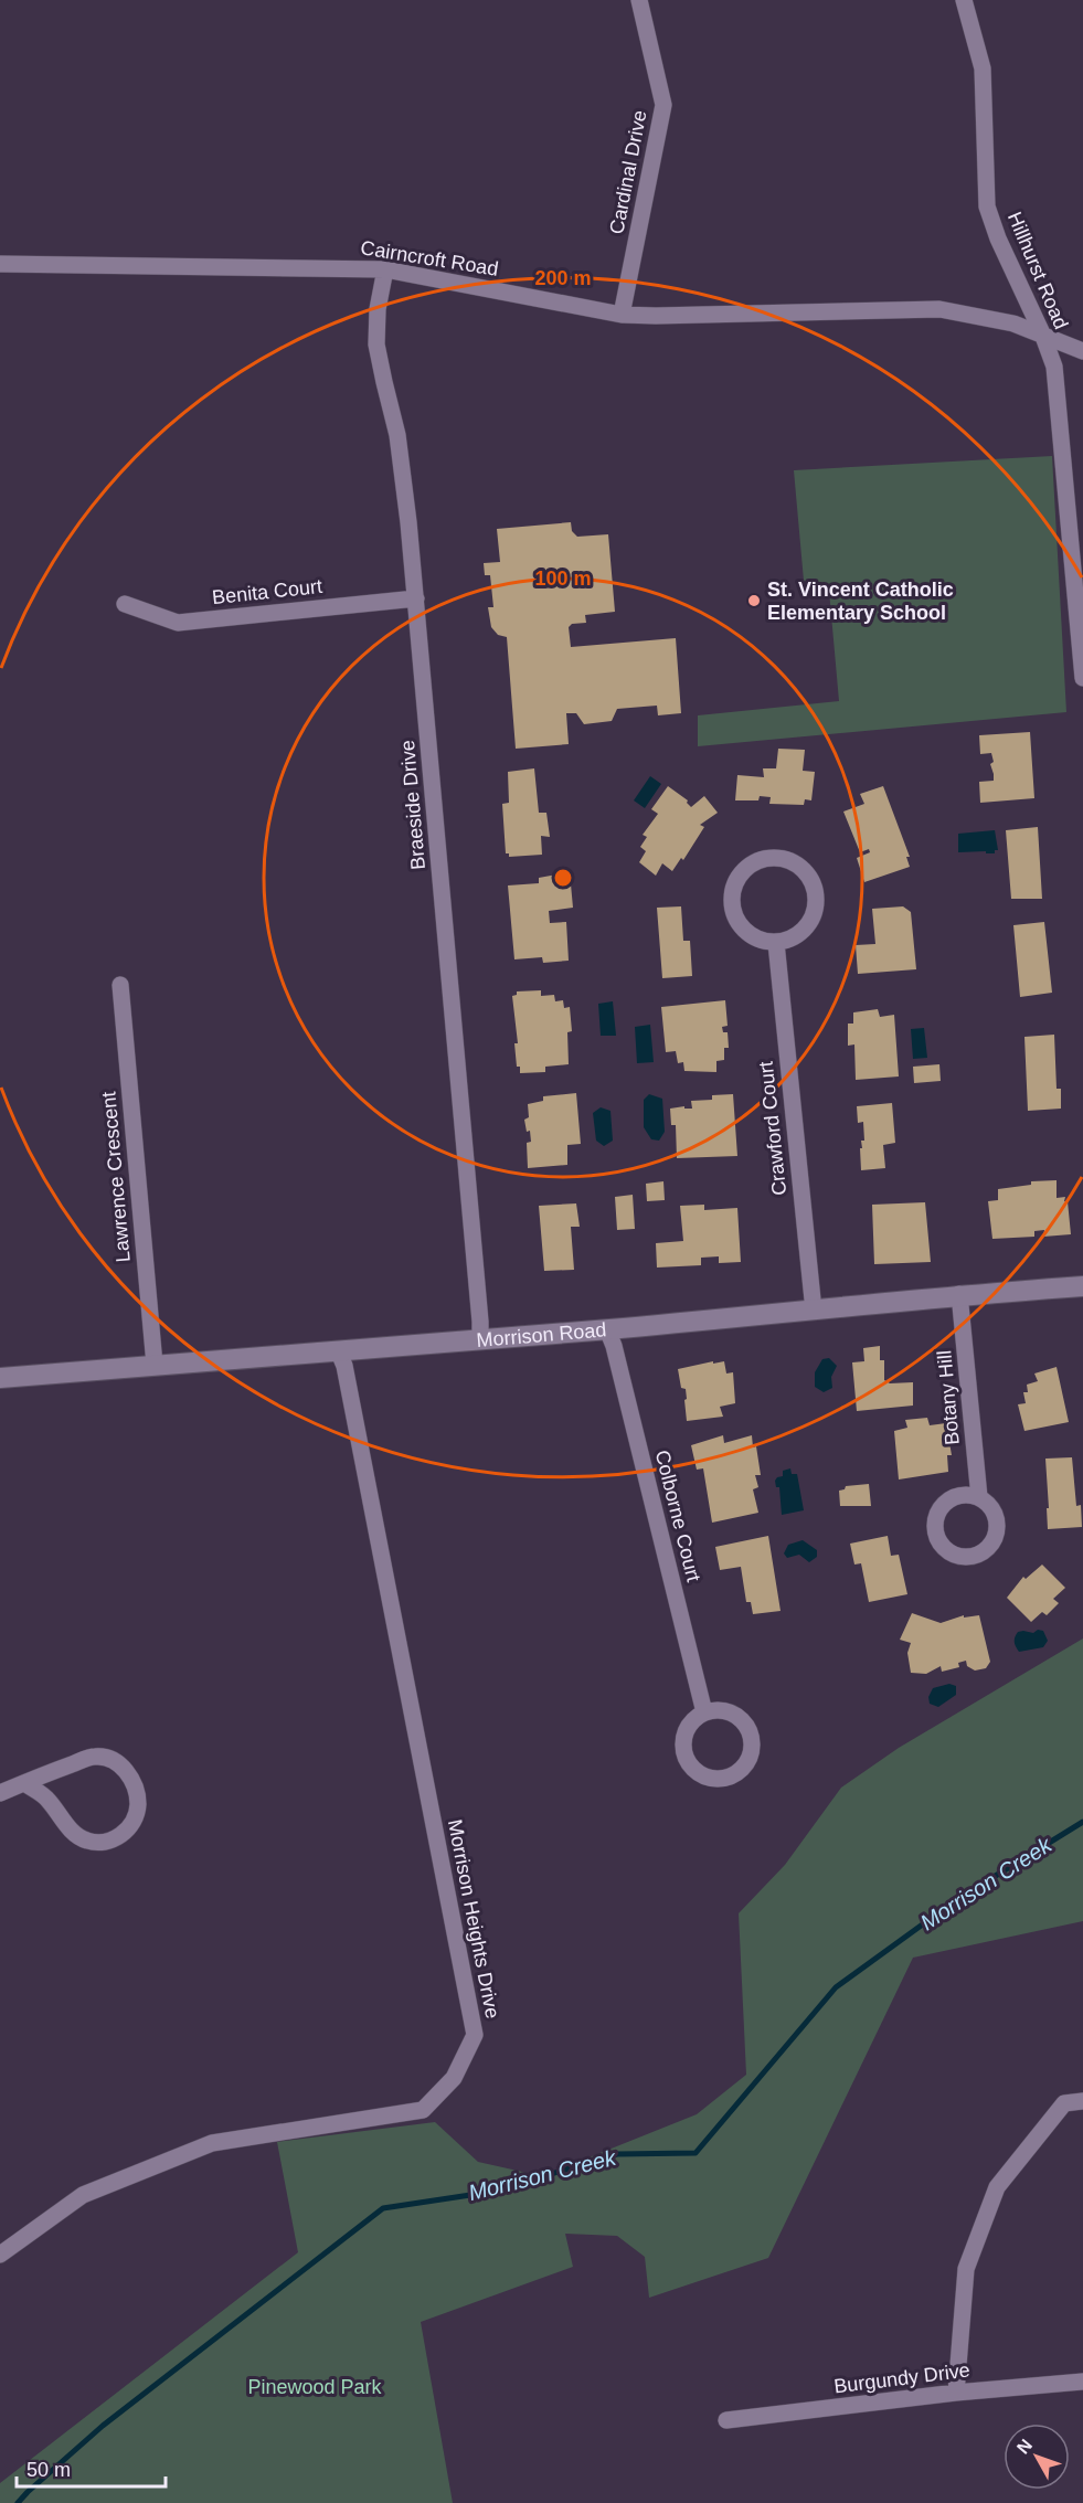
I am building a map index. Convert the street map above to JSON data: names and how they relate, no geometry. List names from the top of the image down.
{
  "streets": {
    "street": [
      "Cardinal Drive",
      "Cairncroft Road",
      "Hillhurst Road",
      "Benita Court",
      "Braeside Drive",
      "Crawford Court",
      "Lawrence Crescent",
      "Morrison Road",
      "Botany Hill",
      "Colborne Court",
      "Morrison Heights Drive",
      "Burgundy Drive"
    ]
  },
  "crossings": [
    ["Cardinal Drive", "Cairncroft Road"],
    ["Cairncroft Road", "Hillhurst Road"],
    ["Cairncroft Road", "Braeside Drive"],
    ["Benita Court", "Braeside Drive"],
    ["Braeside Drive", "Morrison Road"],
    ["Crawford Court", "Morrison Road"],
    ["Lawrence Crescent", "Morrison Road"],
    ["Morrison Road", "Botany Hill"],
    ["Morrison Road", "Colborne Court"],
    ["Morrison Road", "Morrison Heights Drive"]
  ],
  "water": ["Morrison Creek"],
  "parks": ["Pinewood Park"],
  "places": ["St. Vincent Catholic Elementary School"],
  "scale_bar": "50 m",
  "north": "top left",
  "rings": ["200 m", "100 m"]
}
